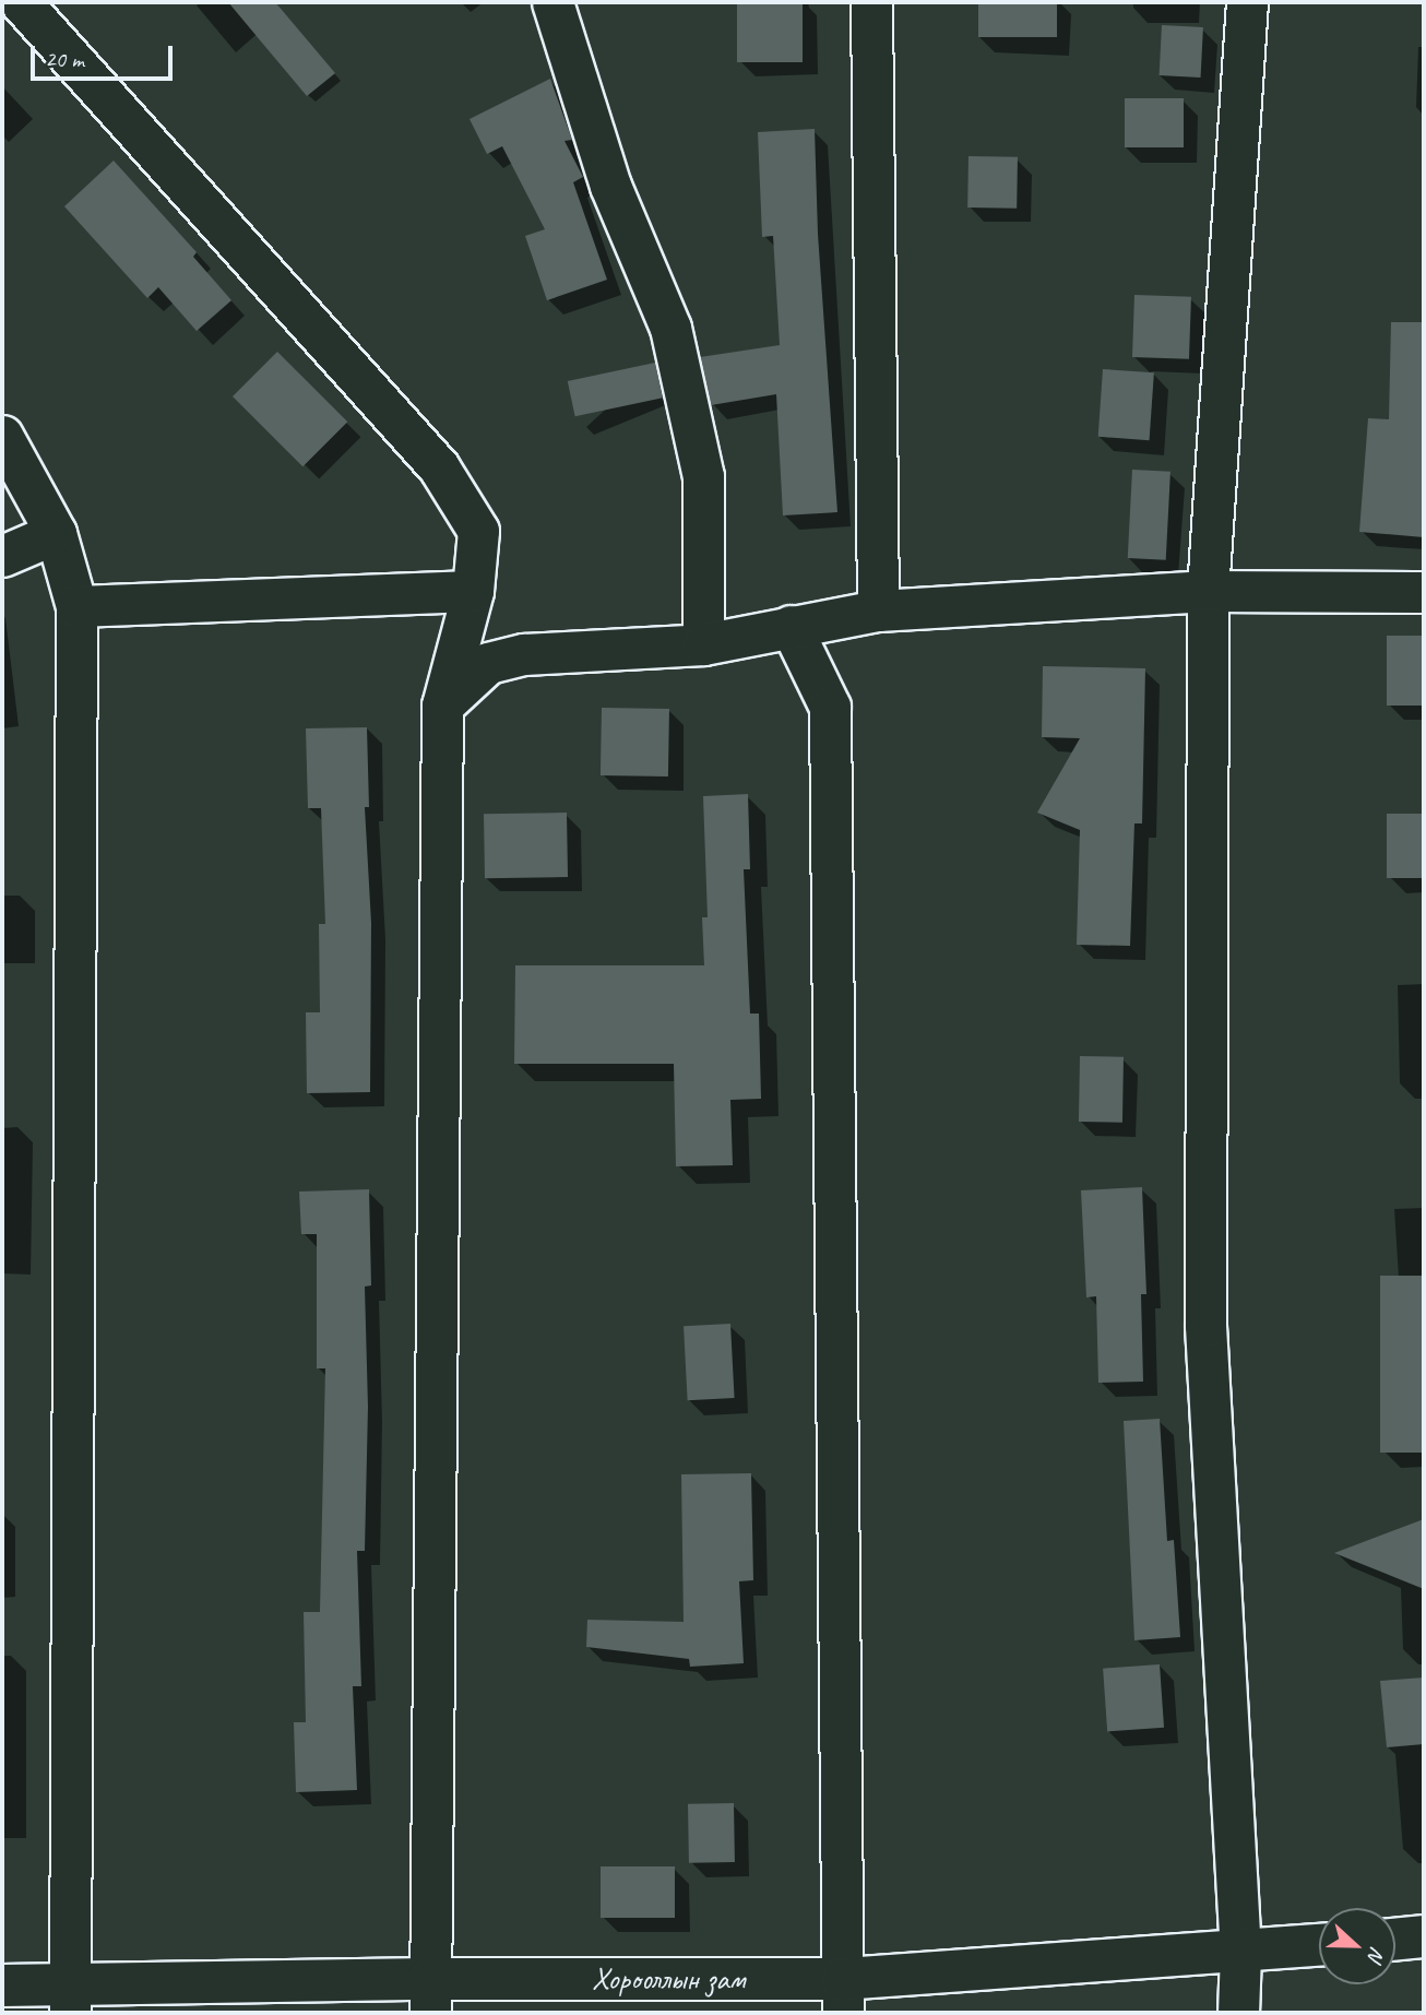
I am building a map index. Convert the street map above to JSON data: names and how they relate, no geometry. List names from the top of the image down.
{
  "streets": {
    "street": ["Хорооллын зам"]
  },
  "scale_bar": "20 m",
  "north": "right"
}
